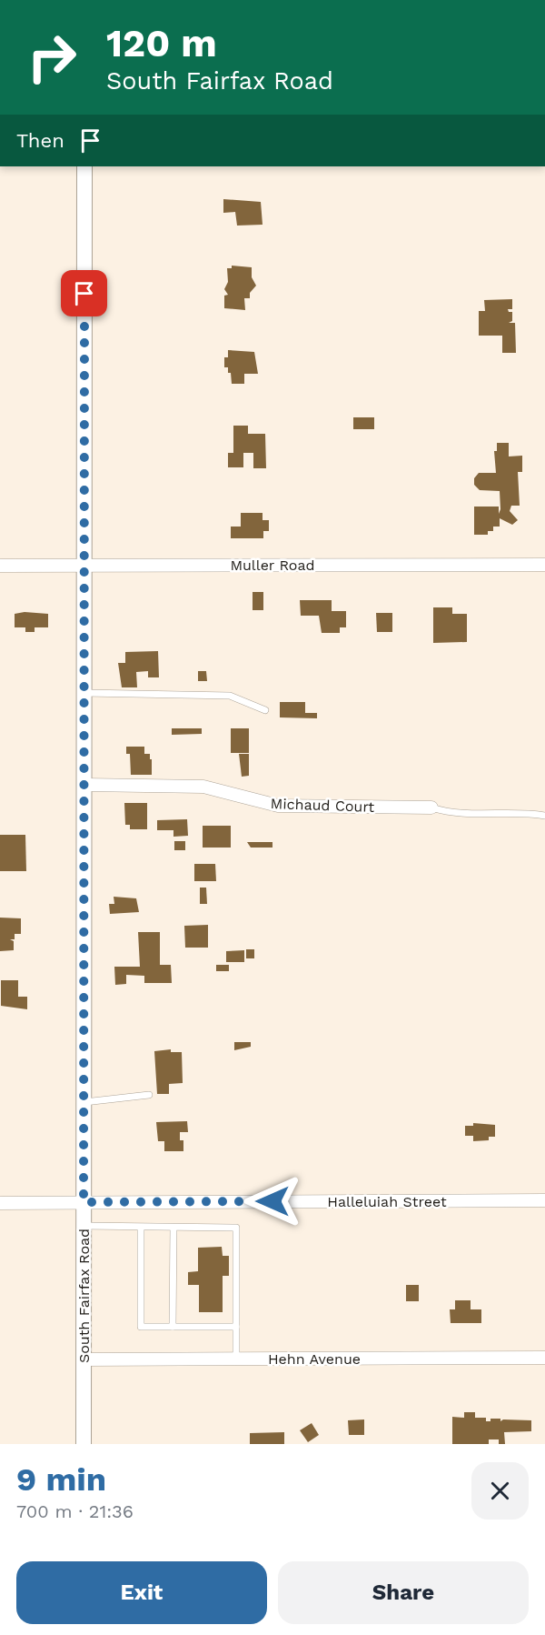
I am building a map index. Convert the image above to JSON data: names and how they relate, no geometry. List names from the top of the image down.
{
  "streets": {
    "street": [
      "Muller Road",
      "Michaud Court",
      "Halleluiah Street",
      "South Fairfax Road",
      "Hehn Avenue"
    ]
  },
  "crossings": [
    ["Muller Road", "South Fairfax Road"],
    ["Michaud Court", "South Fairfax Road"],
    ["Halleluiah Street", "South Fairfax Road"],
    ["South Fairfax Road", "Hehn Avenue"]
  ],
  "page": {
    "turn": ["120 m", "South Fairfax Road"],
    "then": "Then",
    "heading": ["9 min", "700 m · 21:36"],
    "buttons": ["Exit", "Share"]
  }
}
